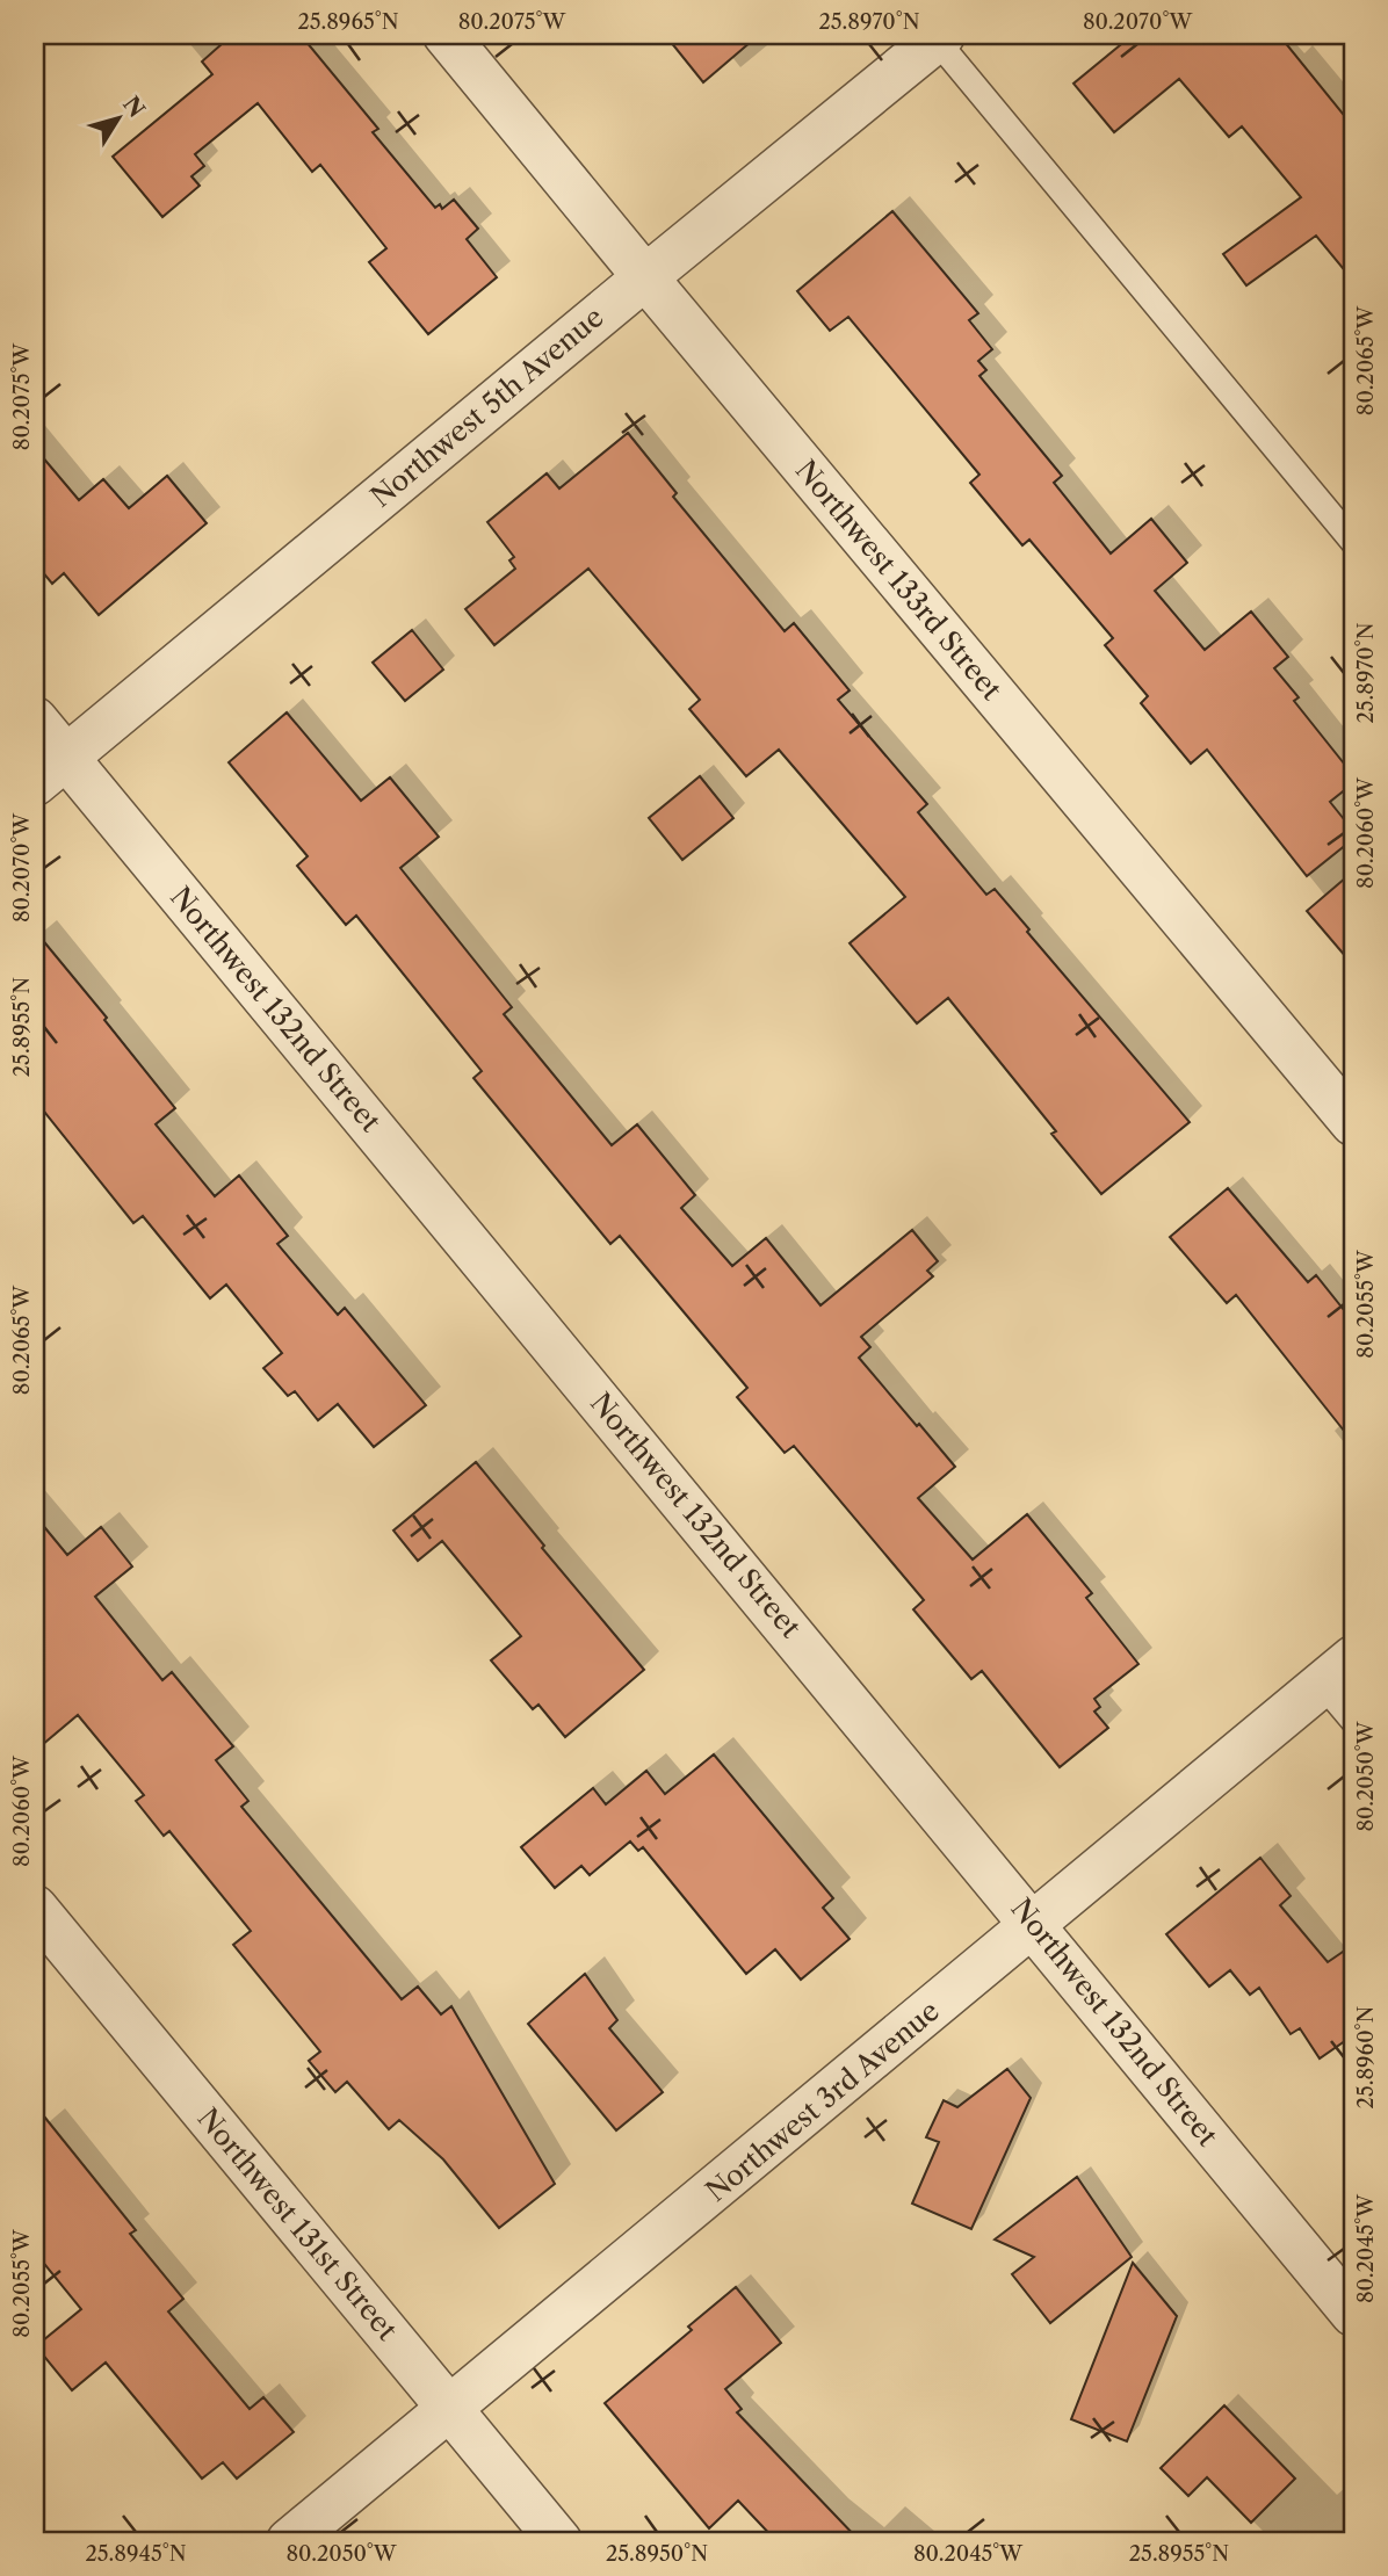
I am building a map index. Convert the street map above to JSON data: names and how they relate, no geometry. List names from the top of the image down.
{
  "streets": {
    "street": [
      "Northwest 5th Avenue",
      "Northwest 133rd Street",
      "Northwest 132nd Street",
      "Northwest 3rd Avenue",
      "Northwest 131st Street"
    ]
  },
  "crossings": [
    ["Northwest 5th Avenue", "Northwest 133rd Street"],
    ["Northwest 5th Avenue", "Northwest 132nd Street"],
    ["Northwest 132nd Street", "Northwest 3rd Avenue"],
    ["Northwest 3rd Avenue", "Northwest 131st Street"]
  ],
  "north": "top right",
  "coordinates": [
    "25.8965°N",
    "80.2075°W",
    "25.8970°N",
    "80.2070°W",
    "80.2065°W",
    "80.2060°W",
    "25.8955°N",
    "80.2055°W",
    "80.2050°W",
    "25.8960°N",
    "80.2045°W",
    "25.8945°N",
    "25.8950°N"
  ]
}
